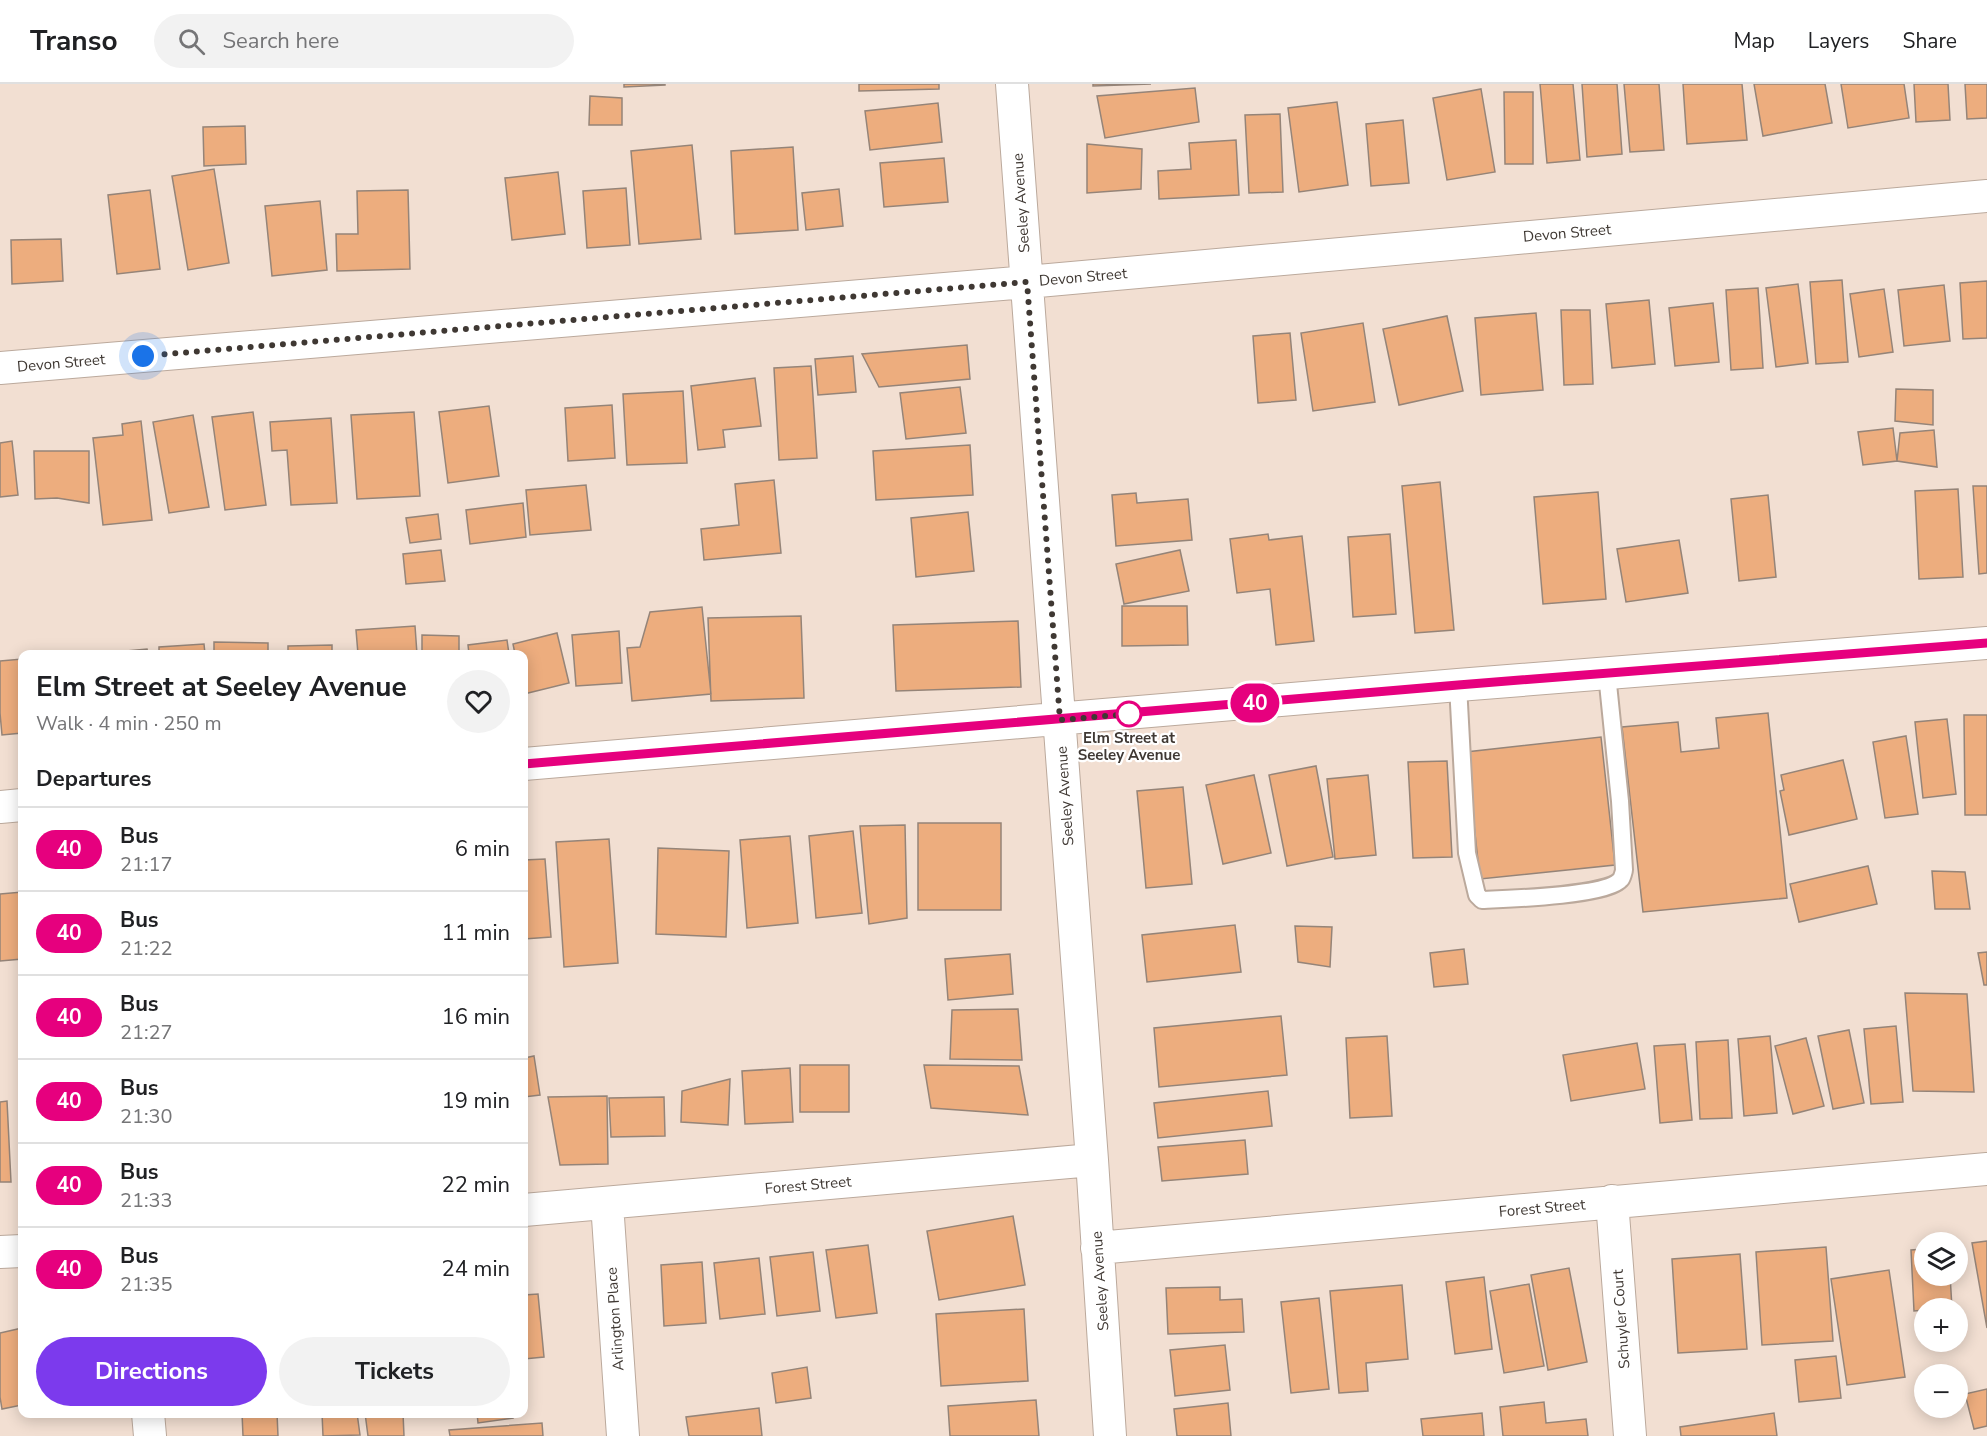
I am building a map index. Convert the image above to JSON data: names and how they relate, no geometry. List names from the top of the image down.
{
  "streets": {
    "street": [
      "Seeley Avenue",
      "Devon Street",
      "Forest Street",
      "Arlington Place",
      "Schuyler Court"
    ]
  },
  "crossings": [
    ["Seeley Avenue", "Devon Street"],
    ["Seeley Avenue", "Forest Street"],
    ["Forest Street", "Arlington Place"],
    ["Forest Street", "Schuyler Court"]
  ],
  "places": ["Elm Street at Seeley Avenue"],
  "lines": ["bus line 40"],
  "page": {
    "header": "Transo",
    "search": "Search here",
    "nav": ["Map", "Layers", "Share"],
    "on_map": "40",
    "heading": [
      ["Elm Street at Seeley Avenue", "Walk · 4 min · 250 m"],
      "Departures"
    ],
    "list": [
      {
        "mark": "40",
        "name": "Bus",
        "note": "21:17",
        "value": "6 min"
      },
      {
        "mark": "40",
        "name": "Bus",
        "note": "21:22",
        "value": "11 min"
      },
      {
        "mark": "40",
        "name": "Bus",
        "note": "21:27",
        "value": "16 min"
      },
      {
        "mark": "40",
        "name": "Bus",
        "note": "21:30",
        "value": "19 min"
      },
      {
        "mark": "40",
        "name": "Bus",
        "note": "21:33",
        "value": "22 min"
      },
      {
        "mark": "40",
        "name": "Bus",
        "note": "21:35",
        "value": "24 min"
      }
    ],
    "map_buttons": ["+", "−"],
    "buttons": ["Directions", "Tickets"]
  }
}
